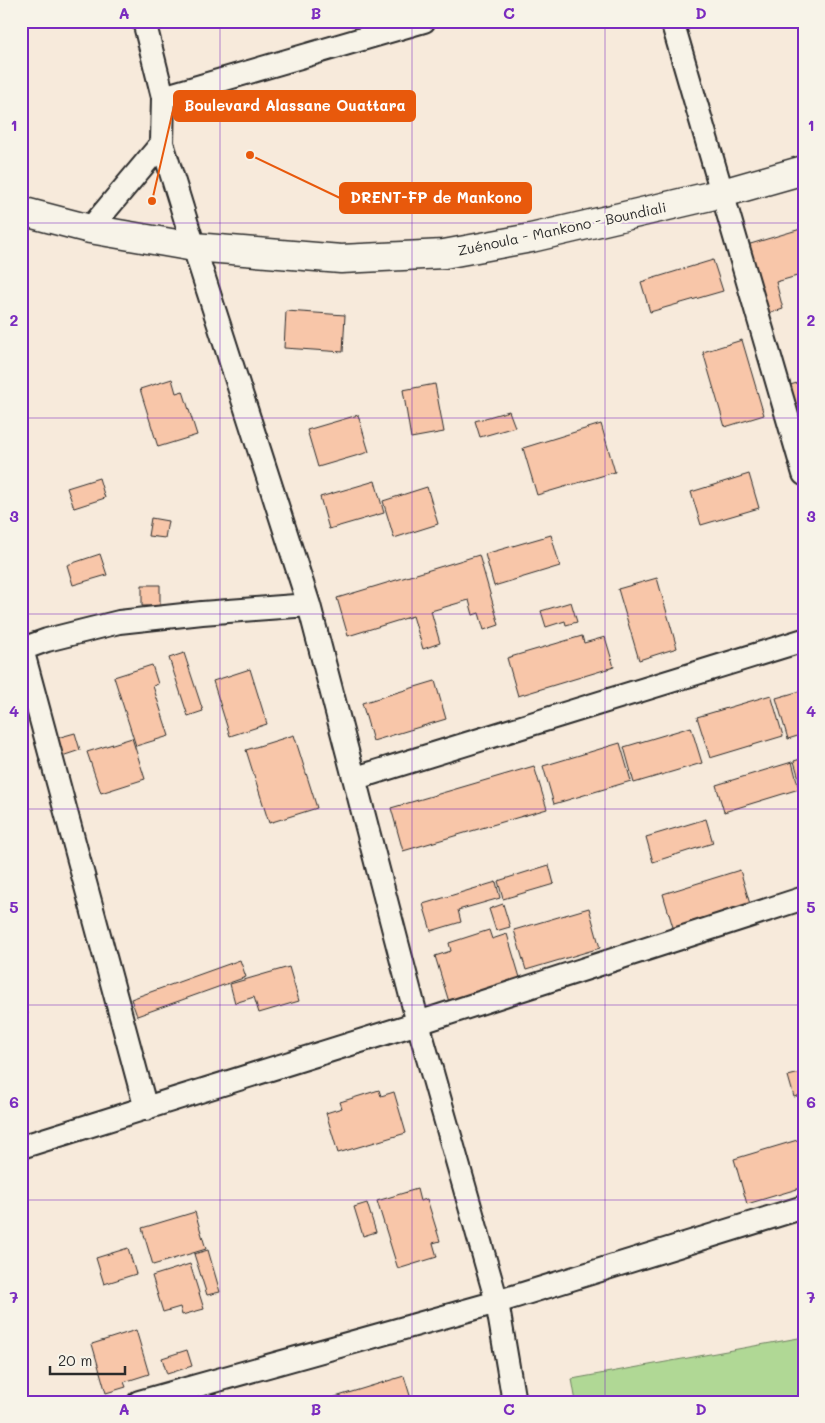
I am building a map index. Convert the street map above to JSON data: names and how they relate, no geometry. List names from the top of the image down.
{
  "streets": {
    "main road": ["Zuénoula - Mankono - Boundiali"]
  },
  "places": ["DRENT-FP de Mankono", "Boulevard Alassane Ouattara"],
  "scale_bar": "20 m",
  "grid": {
    "columns": [
      "A",
      "B",
      "C",
      "D"
    ],
    "rows": [
      "1",
      "2",
      "3",
      "4",
      "5",
      "6",
      "7"
    ]
  }
}
